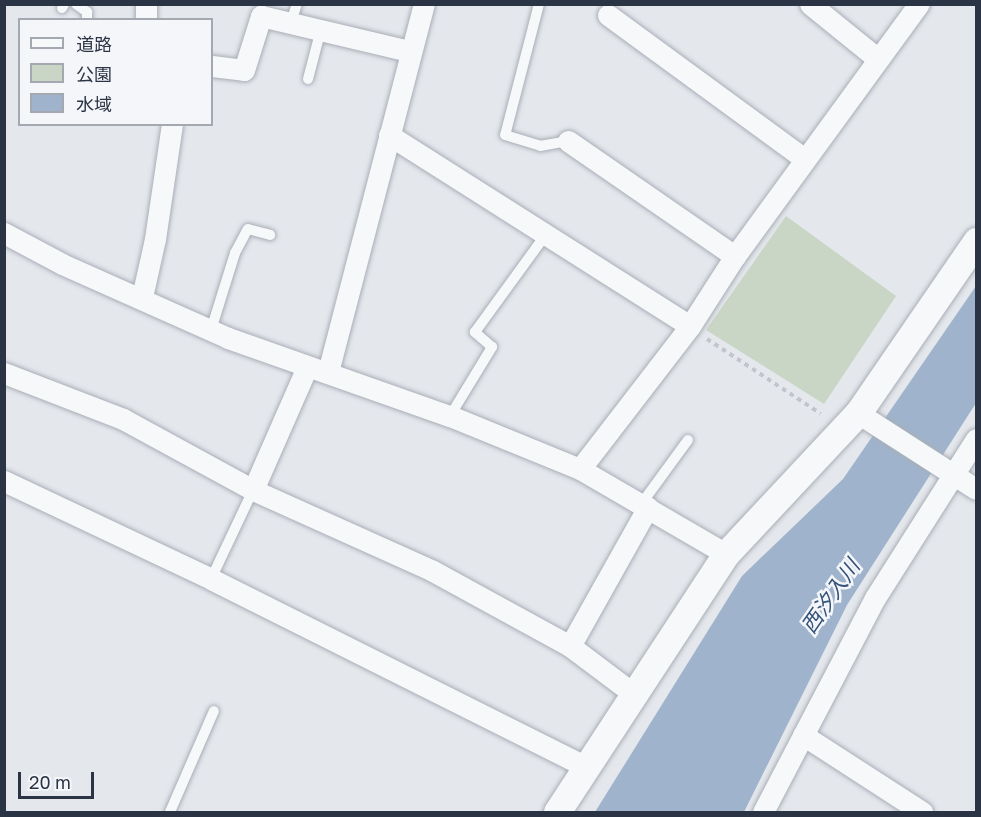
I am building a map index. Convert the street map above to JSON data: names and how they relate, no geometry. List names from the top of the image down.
{
  "water": ["西汐入川"],
  "legend": ["道路", "公園", "水域"],
  "scale_bar": "20 m"
}
